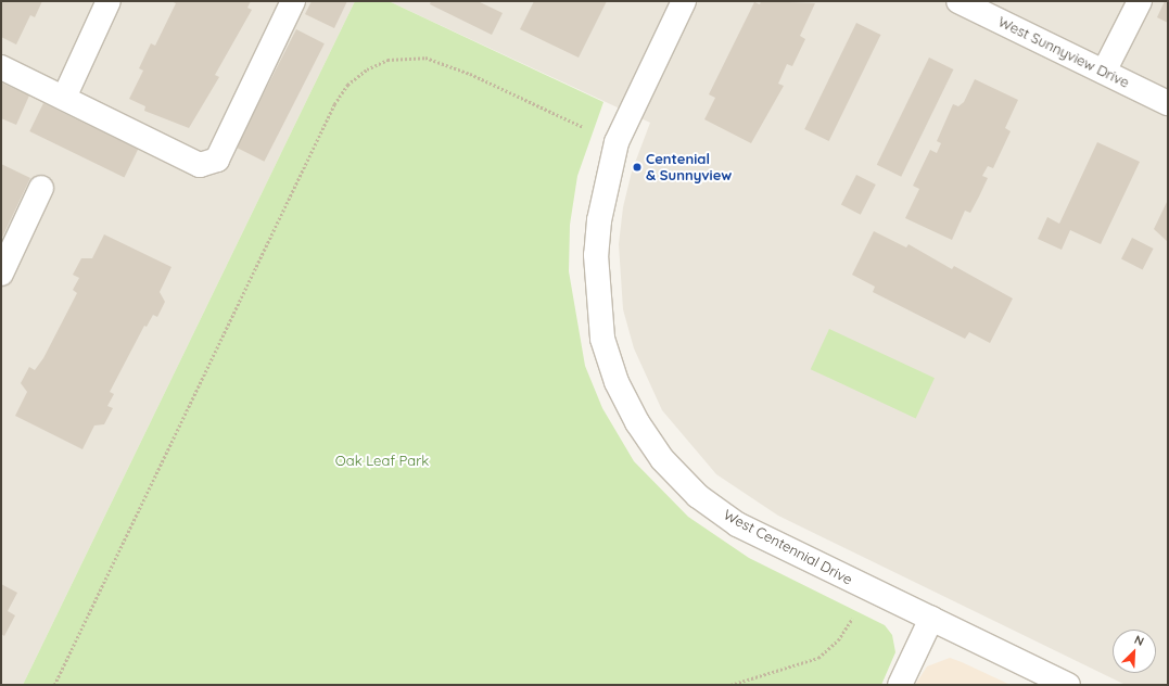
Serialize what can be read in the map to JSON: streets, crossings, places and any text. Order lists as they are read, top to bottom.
{
  "streets": {
    "street": ["West Sunnyview Drive", "West Centennial Drive"]
  },
  "parks": ["Oak Leaf Park"],
  "places": ["Centenial & Sunnyview"],
  "north": "top right"
}
